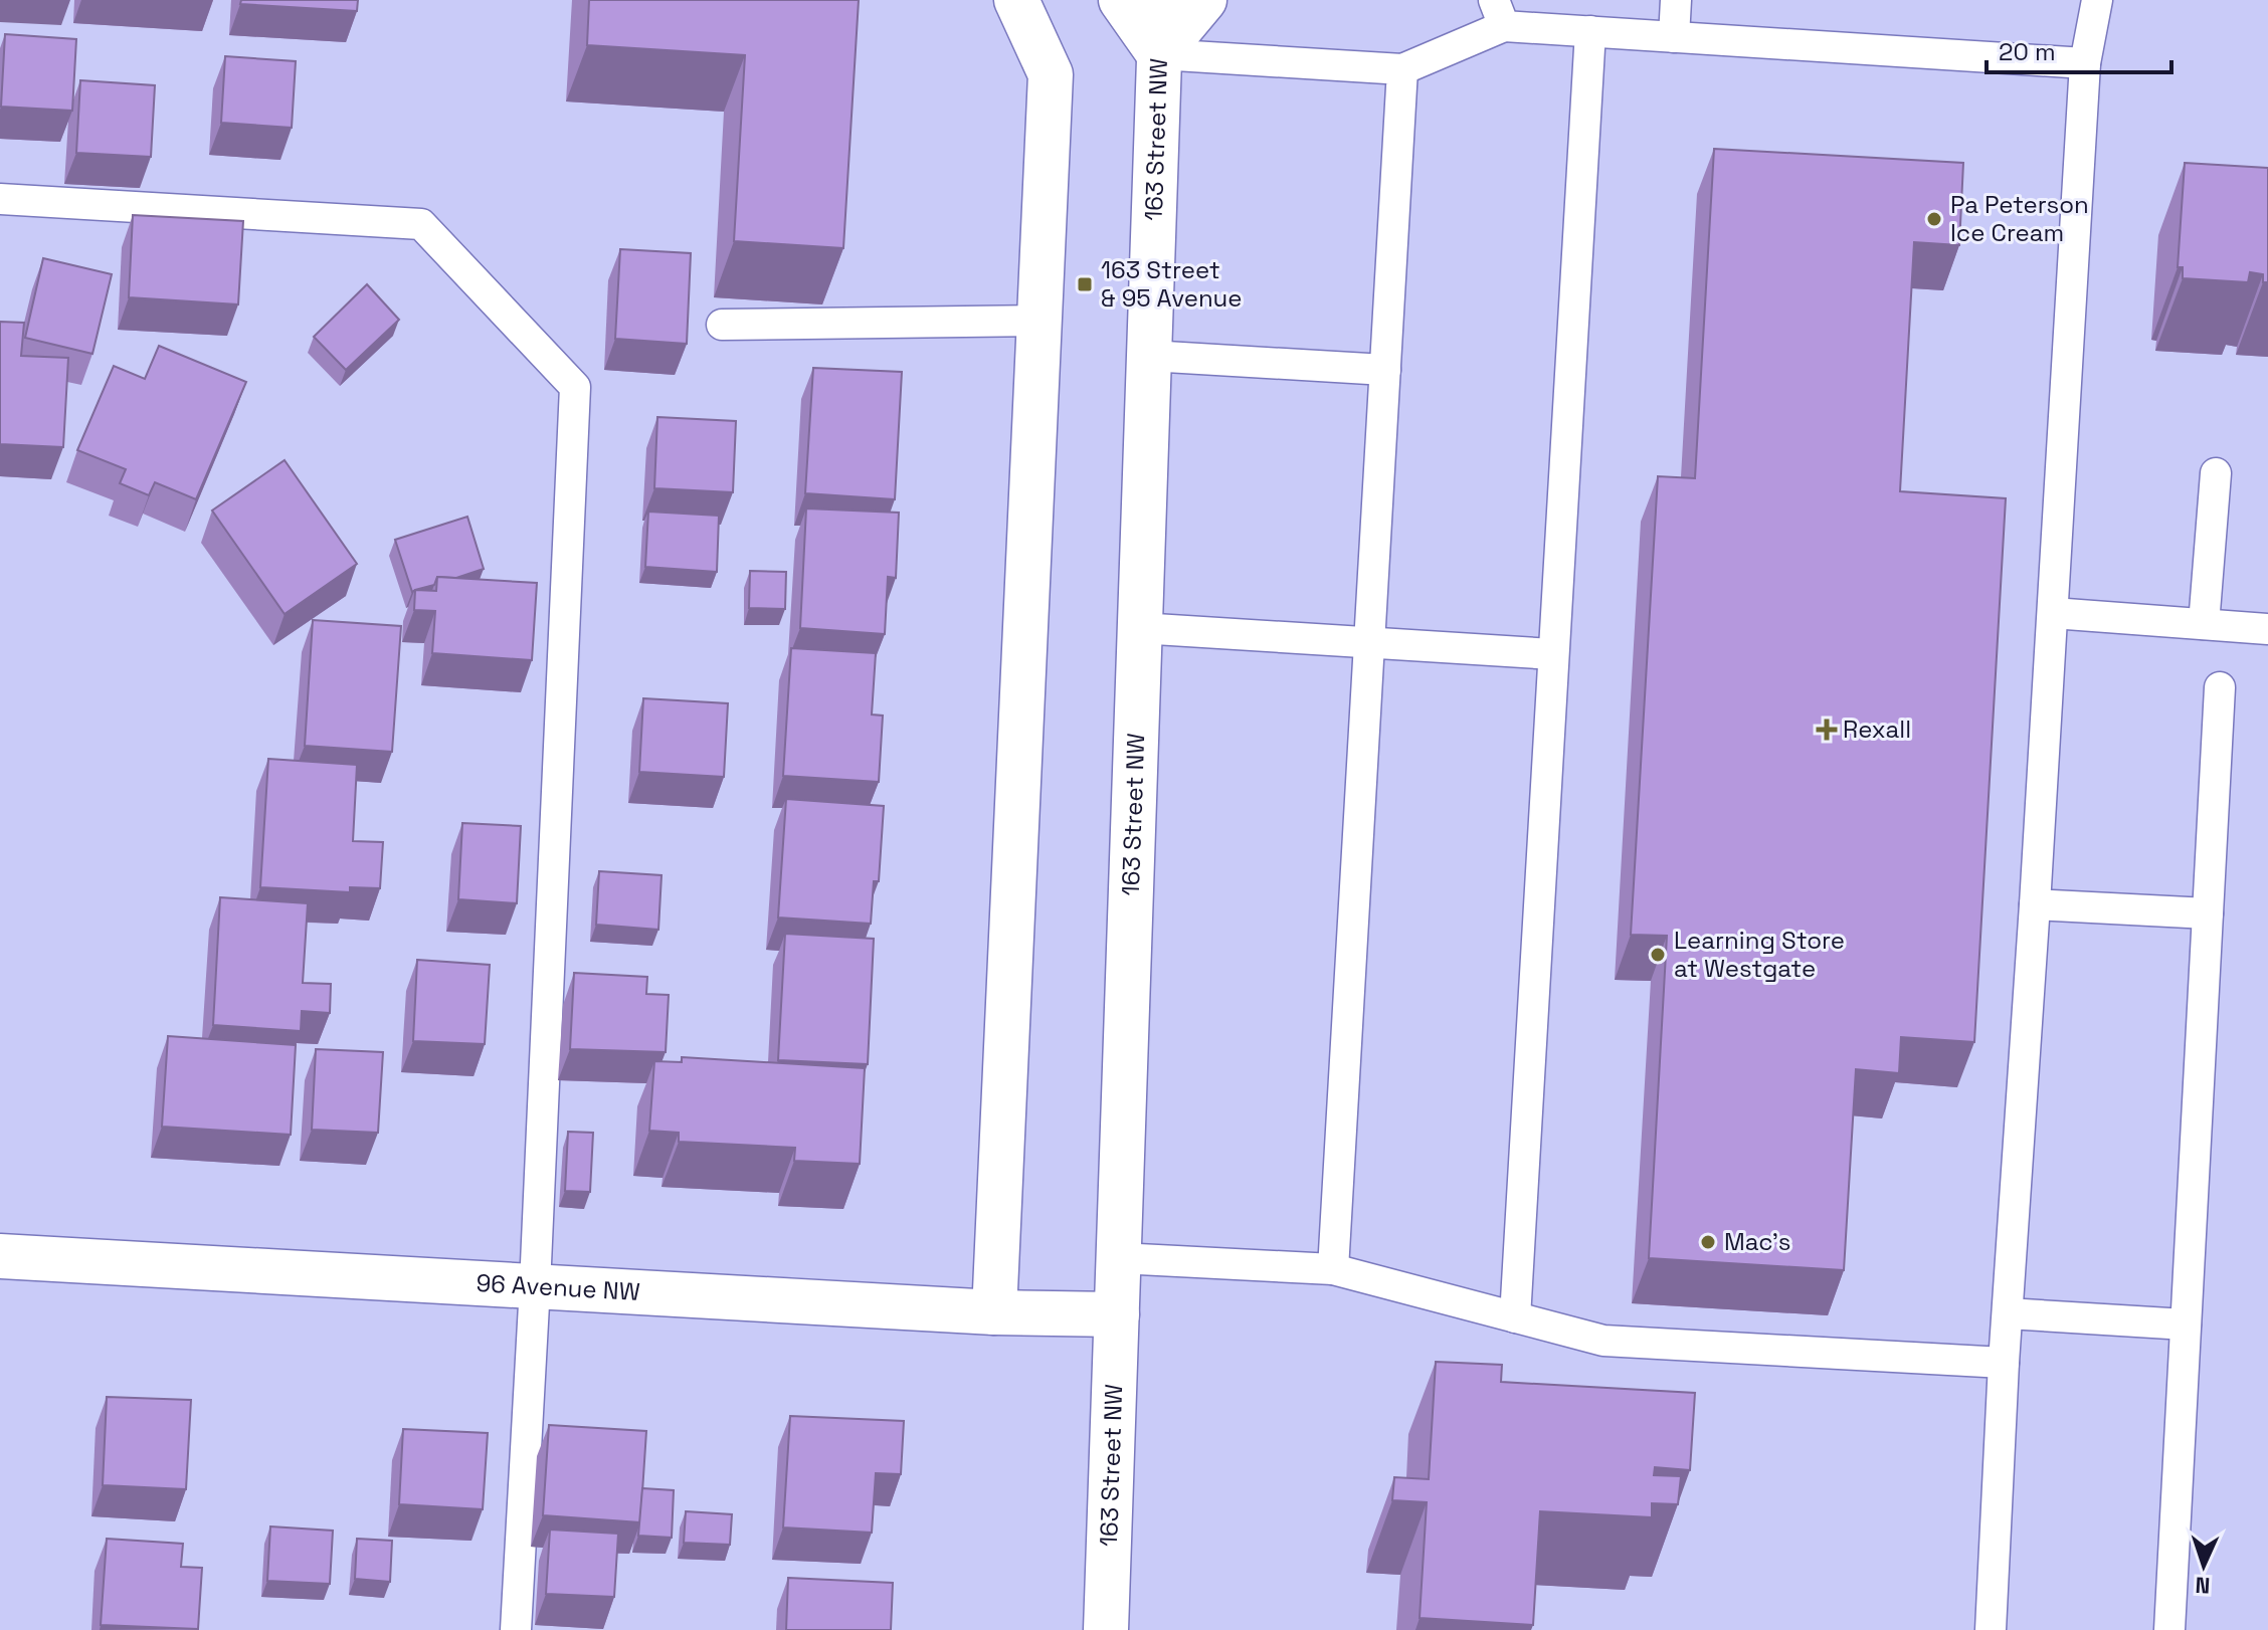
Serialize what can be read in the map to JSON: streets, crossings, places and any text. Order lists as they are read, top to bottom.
{
  "streets": {
    "street": ["163 Street NW", "96 Avenue NW"]
  },
  "crossings": [
    ["163 Street NW", "96 Avenue NW"]
  ],
  "places": {
    "other": ["Pa Peterson Ice Cream", "Learning Store at Westgate", "Mac's"],
    "transit": ["163 Street & 95 Avenue"],
    "health": ["Rexall"]
  },
  "scale_bar": "20 m",
  "north": "bottom"
}
